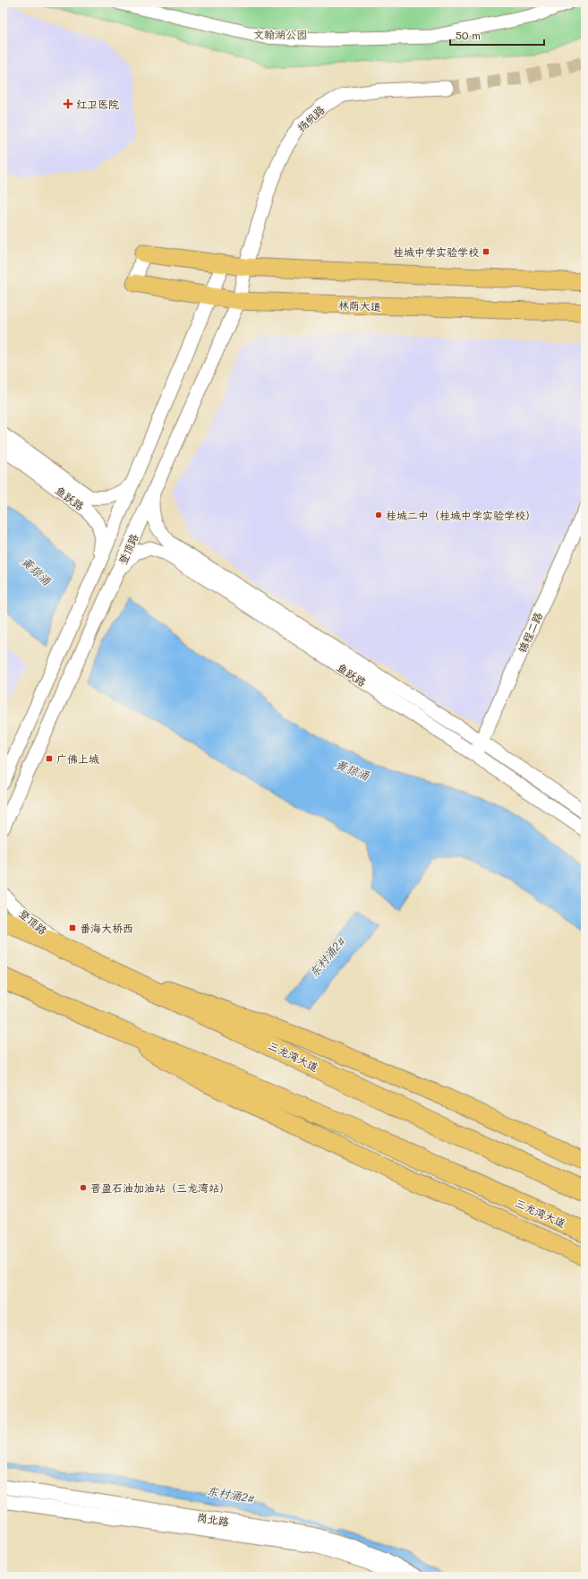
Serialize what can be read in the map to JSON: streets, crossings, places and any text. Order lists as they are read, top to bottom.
{
  "streets": {
    "highway": ["三龙湾大道"],
    "main road": ["林荫大道"],
    "street": [
      "扬帆路",
      "鱼跃路",
      "登顶路",
      "锦程二路",
      "岗北路"
    ]
  },
  "crossings": [
    ["扬帆路", "登顶路"],
    ["林荫大道", "登顶路"],
    ["鱼跃路", "登顶路"],
    ["鱼跃路", "锦程二路"],
    ["登顶路", "三龙湾大道"]
  ],
  "water": ["黄猄涌", "东村涌2#"],
  "parks": ["文翰湖公园"],
  "places": {
    "health": ["红卫医院"],
    "transit": ["桂城中学实验学校", "广佛上城", "番海大桥西"],
    "other": ["桂城二中（桂城中学实验学校）", "晋盈石油加油站（三龙湾站）"]
  },
  "scale_bar": "50 m"
}
